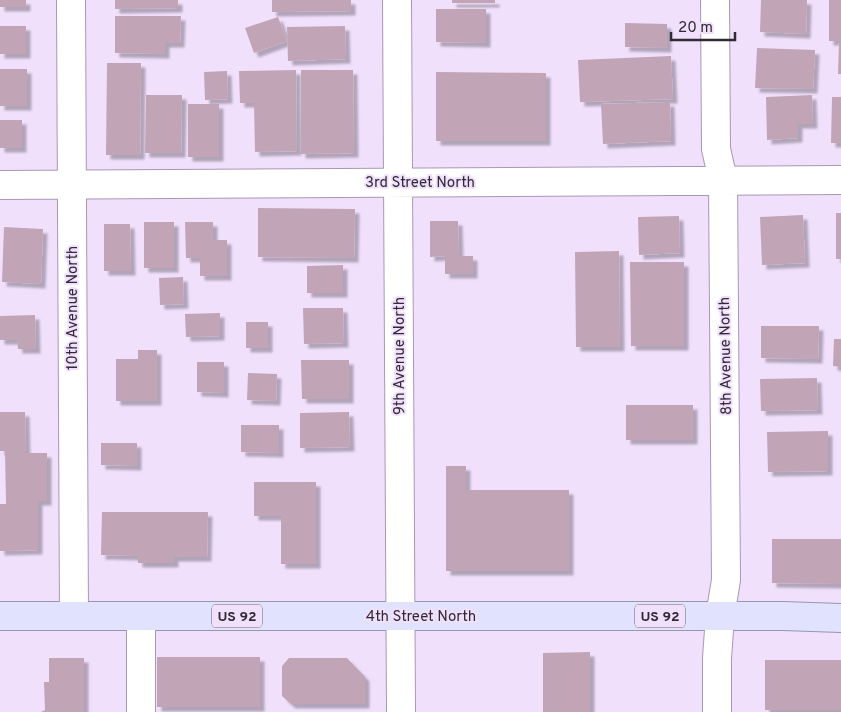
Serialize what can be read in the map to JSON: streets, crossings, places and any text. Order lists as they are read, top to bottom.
{
  "streets": {
    "main road": ["US 92", "4th Street North"],
    "street": [
      "3rd Street North",
      "10th Avenue North",
      "9th Avenue North",
      "8th Avenue North"
    ]
  },
  "crossings": [
    ["3rd Street North", "10th Avenue North"],
    ["3rd Street North", "9th Avenue North"],
    ["3rd Street North", "8th Avenue North"],
    ["10th Avenue North", "4th Street North"],
    ["9th Avenue North", "4th Street North"],
    ["8th Avenue North", "4th Street North"]
  ],
  "scale_bar": "20 m"
}
